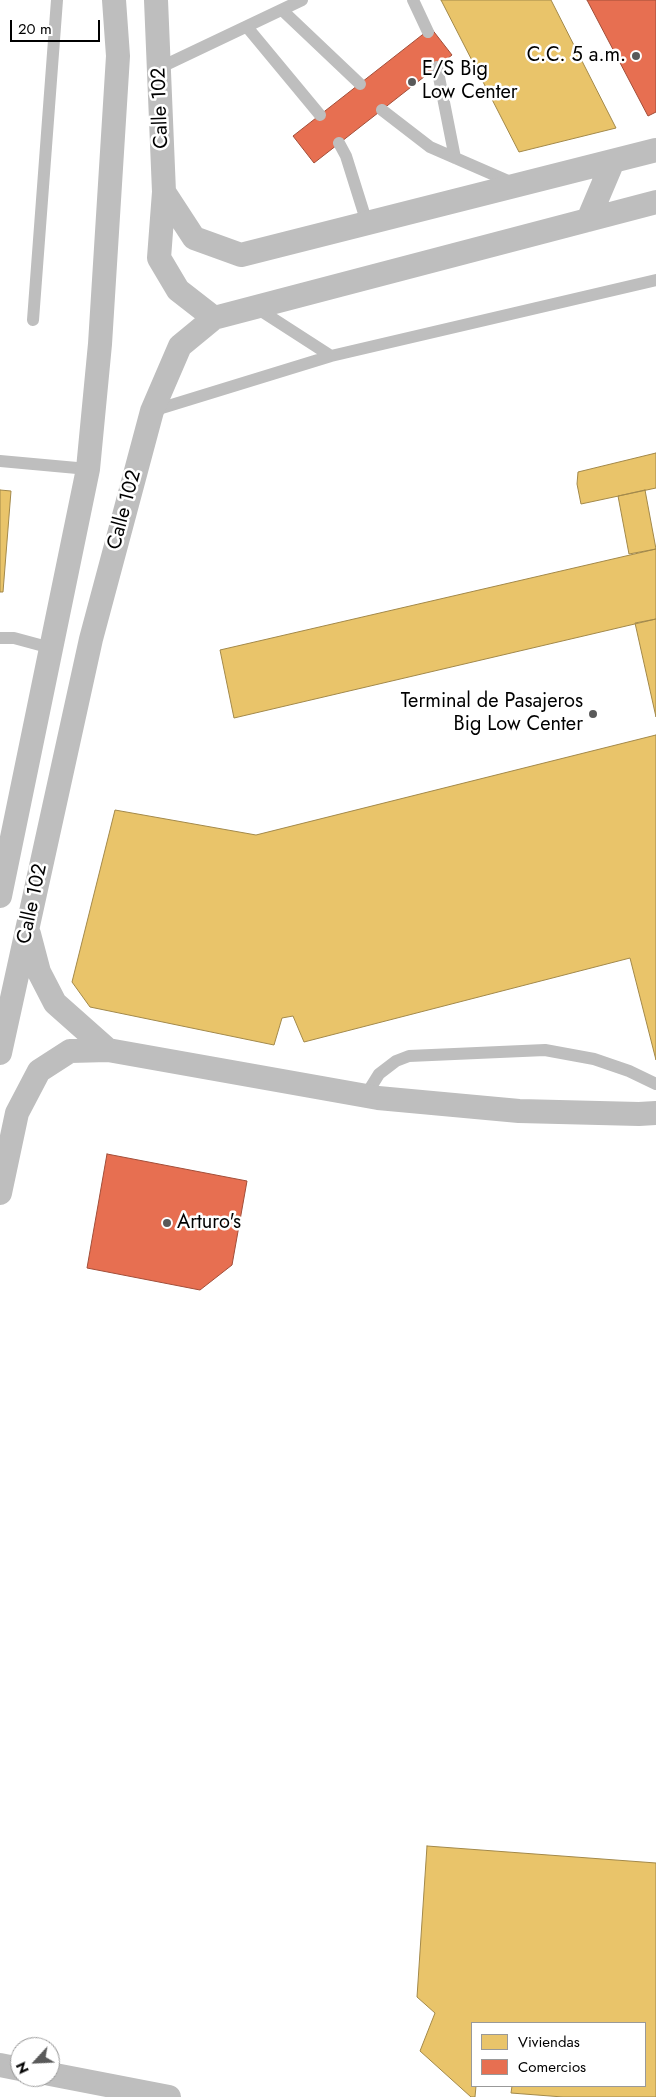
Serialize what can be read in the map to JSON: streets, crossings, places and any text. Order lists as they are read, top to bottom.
{
  "streets": {
    "street": ["Calle 102"]
  },
  "places": [
    "C.C. 5 a.m.",
    "E/S Big Low Center",
    "Terminal de Pasajeros Big Low Center",
    "Arturo's"
  ],
  "legend": ["Viviendas", "Comercios"],
  "scale_bar": "20 m",
  "north": "bottom left"
}
